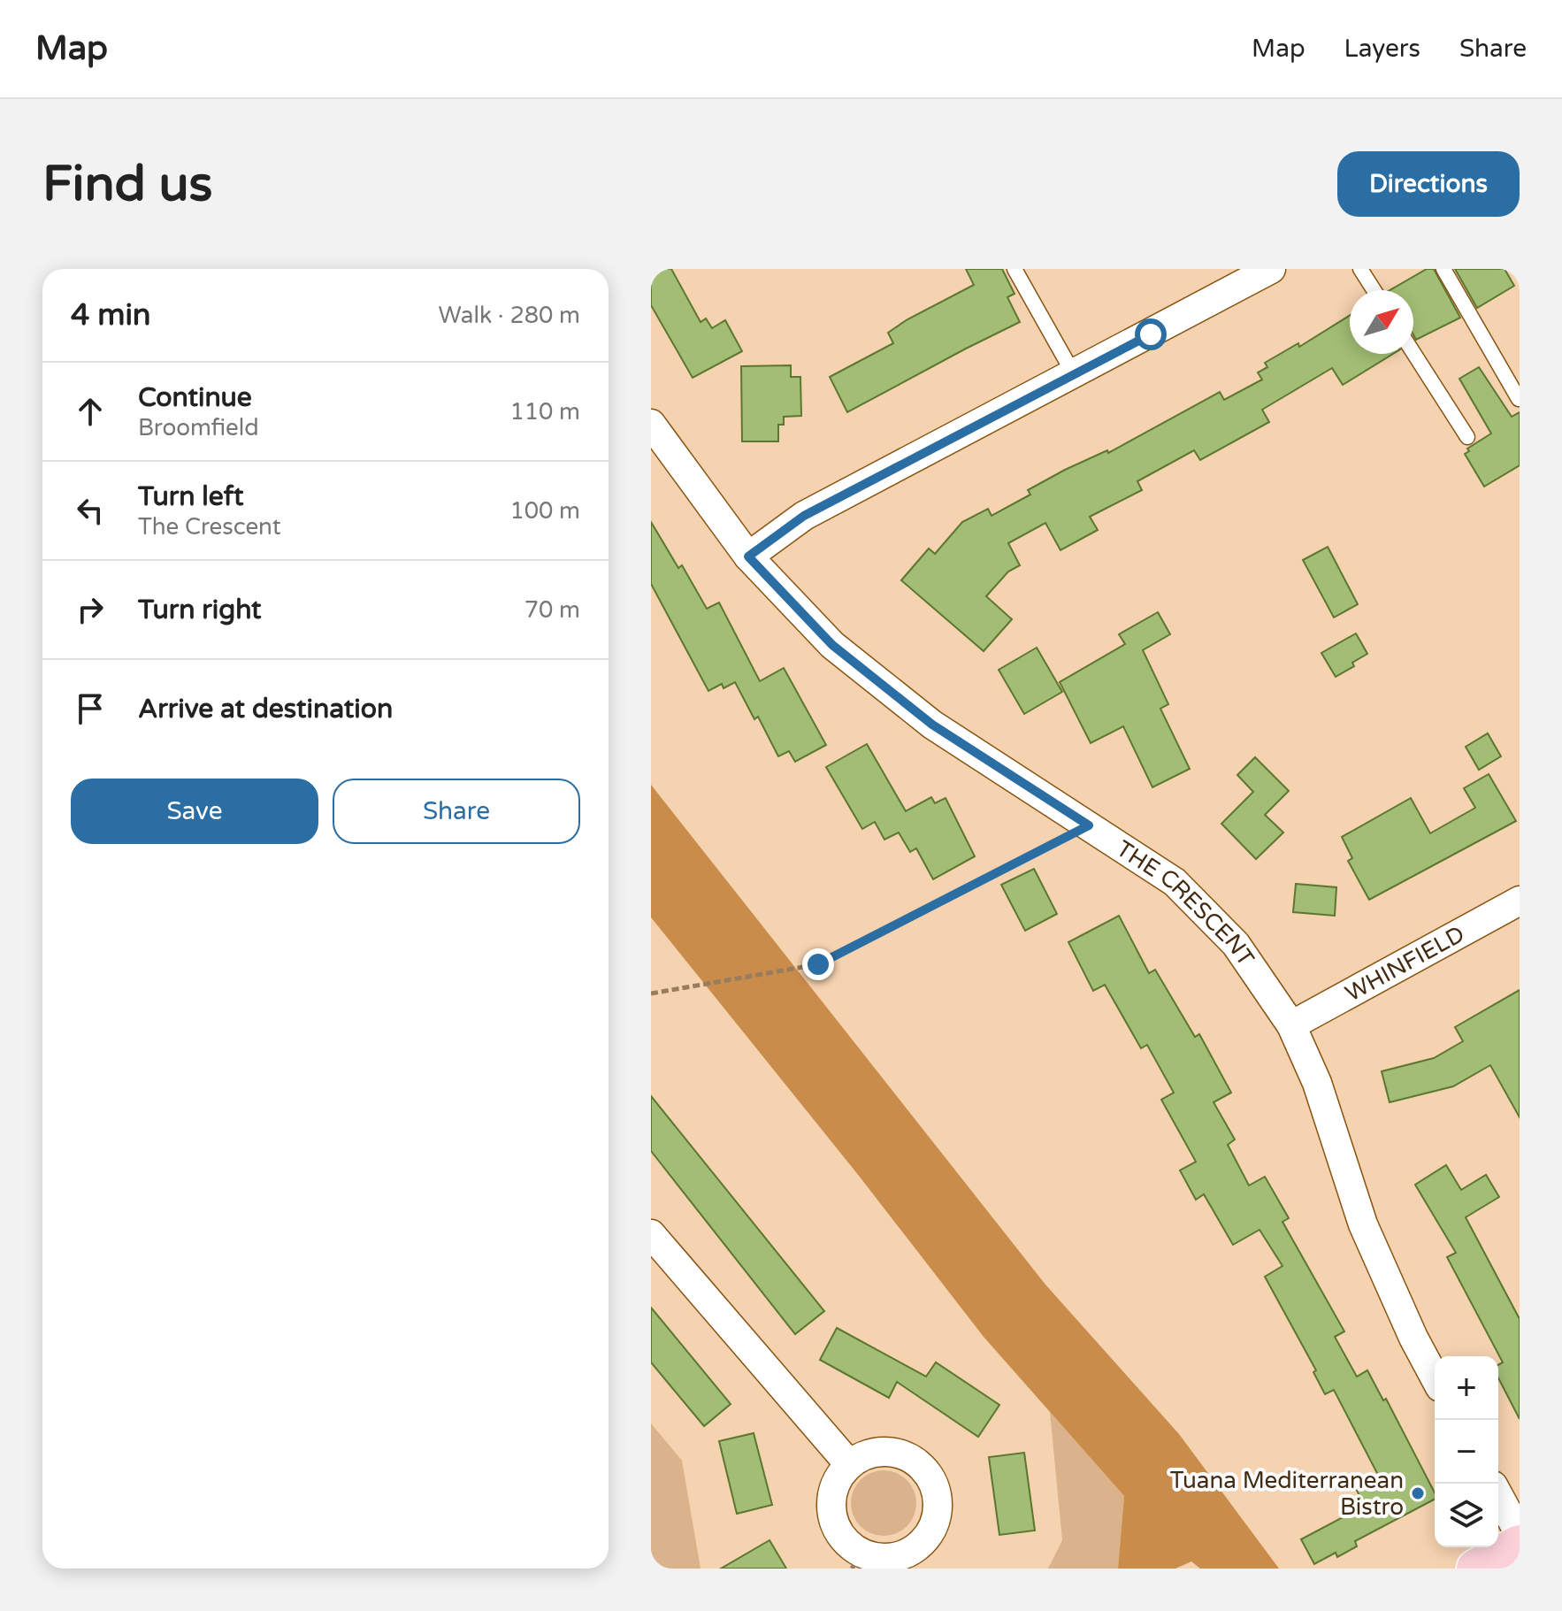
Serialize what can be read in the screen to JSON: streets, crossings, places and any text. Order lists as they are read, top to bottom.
{
  "streets": {
    "street": ["THE CRESCENT", "WHINFIELD"]
  },
  "crossings": [
    ["THE CRESCENT", "WHINFIELD"]
  ],
  "places": ["Tuana Mediterranean Bistro"],
  "north": "top right",
  "page": {
    "header": "Map",
    "nav": ["Map", "Layers", "Share"],
    "buttons": [
      "Directions",
      ["Save", "Share"]
    ],
    "title": "Find us",
    "heading": ["4 min", "Walk · 280 m"],
    "list": [
      ["Continue", "Broomfield", "110 m"],
      ["Turn left", "The Crescent", "100 m"],
      ["Turn right", "70 m"],
      "Arrive at destination"
    ],
    "map_buttons": ["+", "−"]
  }
}
